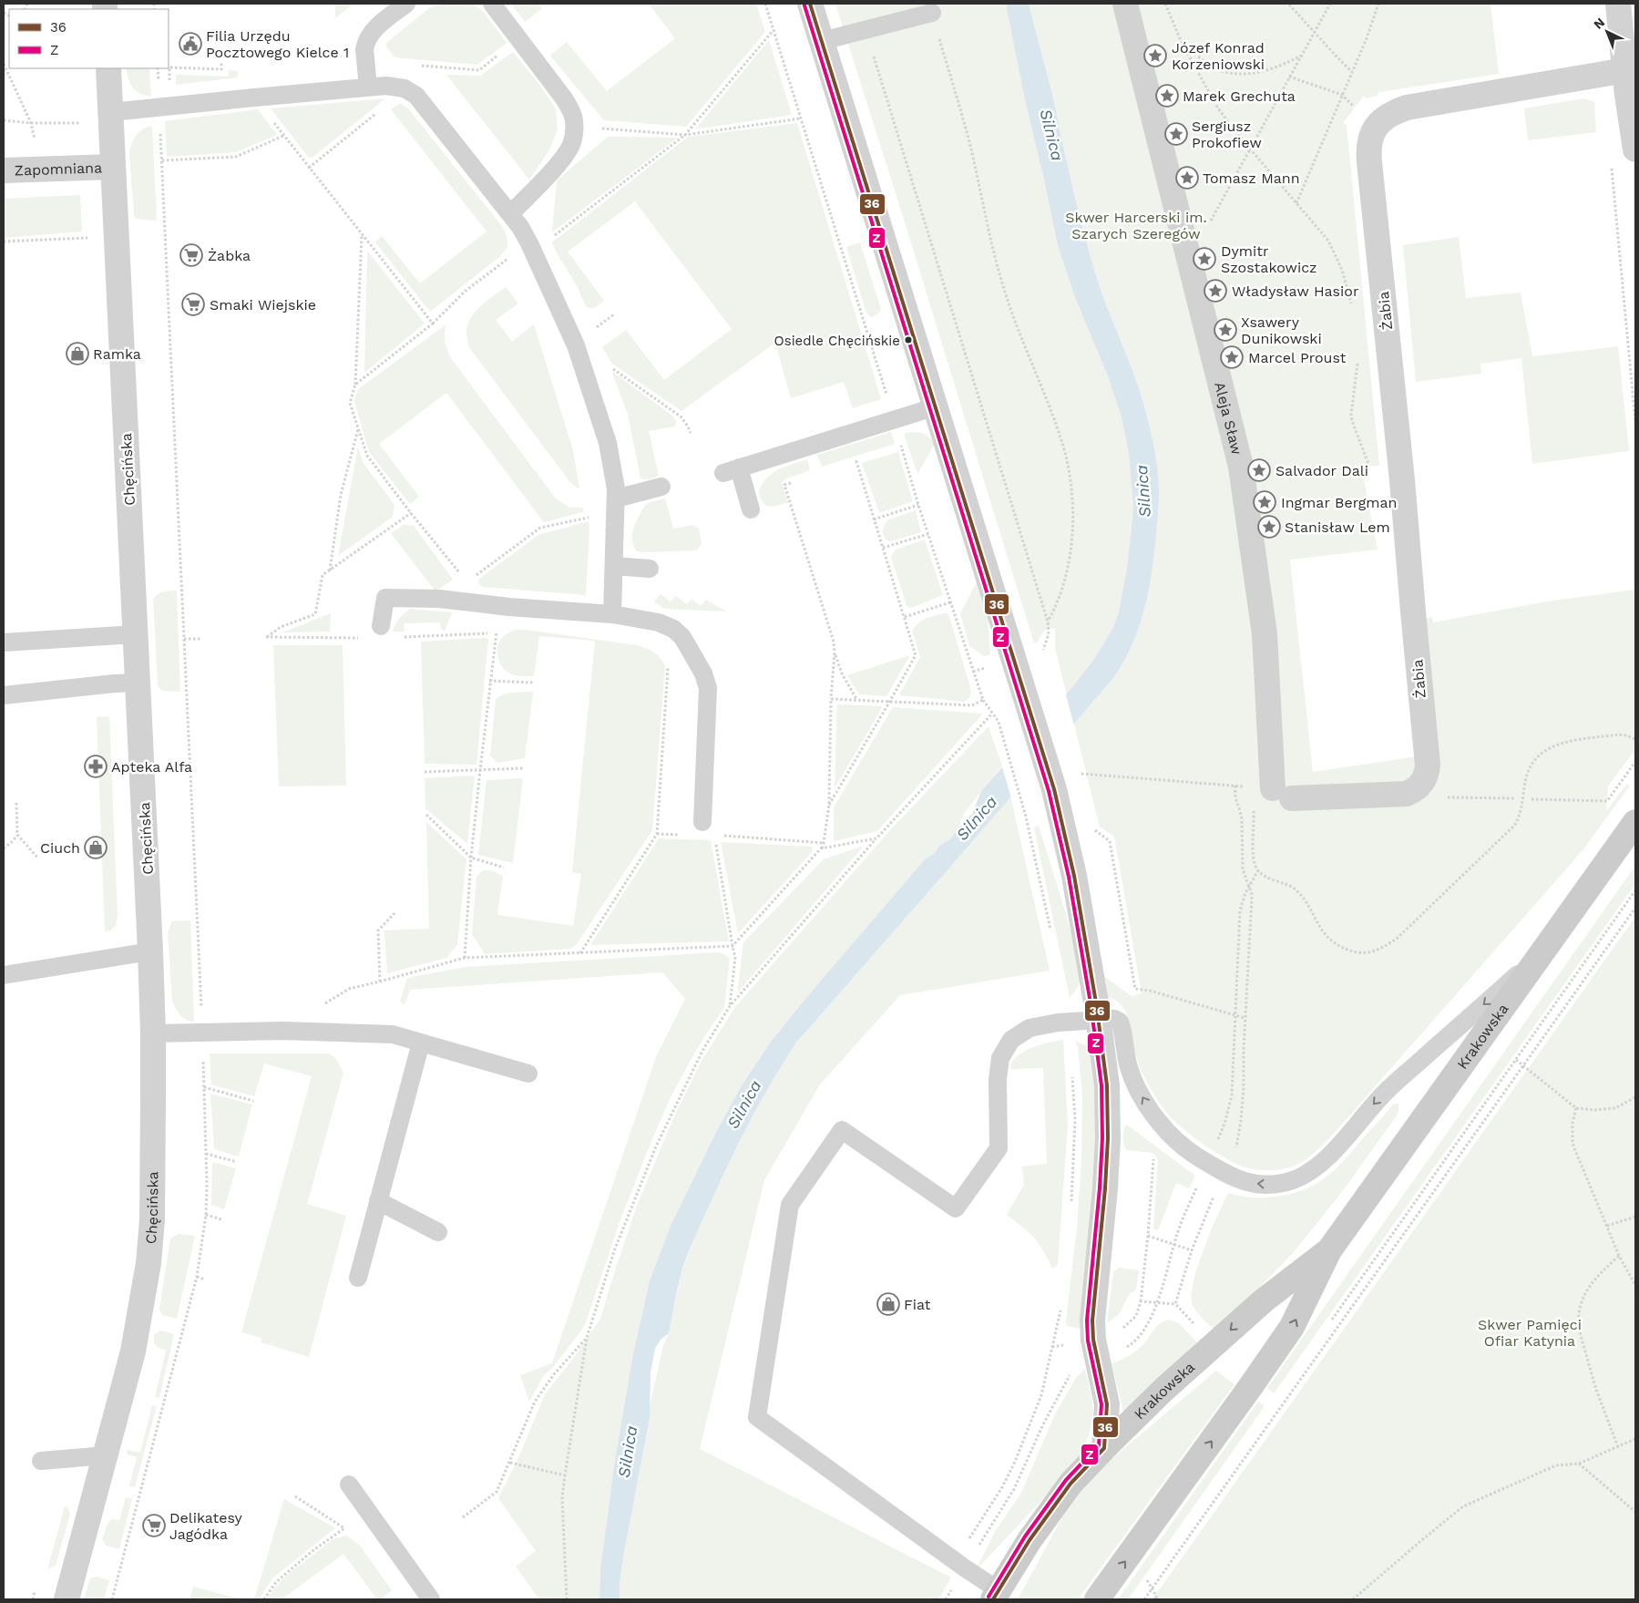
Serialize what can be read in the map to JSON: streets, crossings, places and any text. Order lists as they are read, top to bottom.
{
  "streets": {
    "street": [
      "Zapomniana",
      "Żabia",
      "Aleja Sław",
      "Chęcińska",
      "Krakowska"
    ]
  },
  "crossings": [
    ["Zapomniana", "Chęcińska"],
    ["Żabia", "Aleja Sław"]
  ],
  "water": ["Silnica"],
  "parks": ["Skwer Harcerski im. Szarych Szeregów", "Skwer Pamięci Ofiar Katynia"],
  "places": {
    "public building": ["Filia Urzędu Pocztowego Kielce 1"],
    "place": [
      "Józef Konrad Korzeniowski",
      "Marek Grechuta",
      "Sergiusz Prokofiew",
      "Tomasz Mann",
      "Dymitr Szostakowicz",
      "Władysław Hasior",
      "Xsawery Dunikowski",
      "Marcel Proust",
      "Salvador Dali",
      "Ingmar Bergman",
      "Stanisław Lem"
    ],
    "supermarket": ["Żabka", "Smaki Wiejskie", "Delikatesy Jagódka"],
    "other": ["Osiedle Chęcińskie"],
    "shop": ["Ramka", "Ciuch", "Fiat"],
    "pharmacy": ["Apteka Alfa"]
  },
  "lines": ["transit line 36", "transit line Z"],
  "legend": ["36", "Z"],
  "north": "top left"
}
